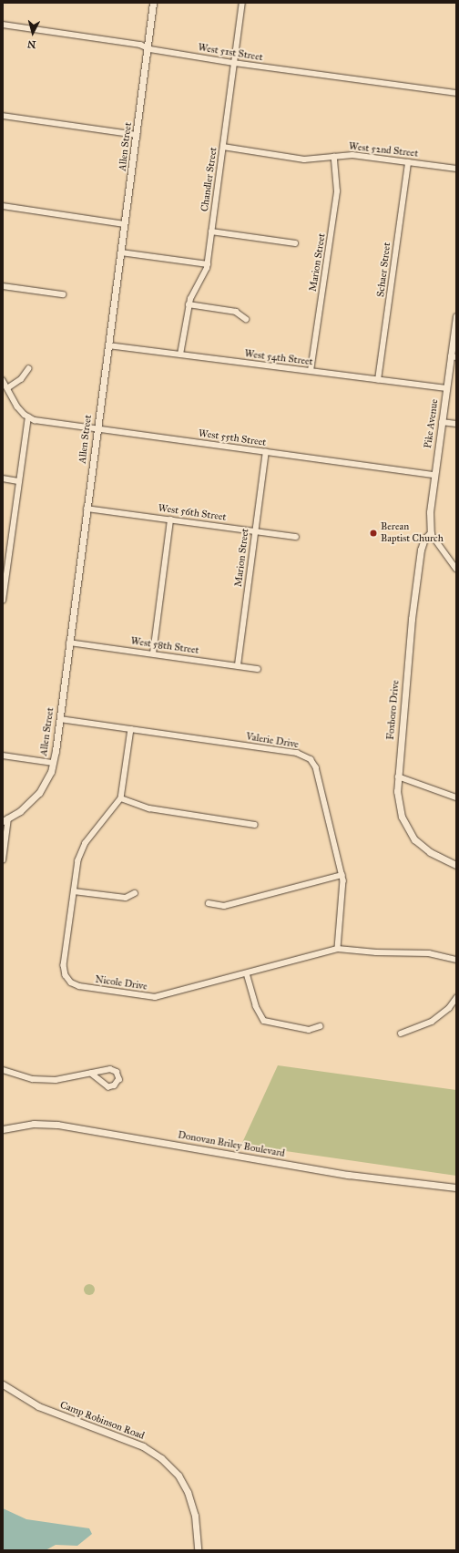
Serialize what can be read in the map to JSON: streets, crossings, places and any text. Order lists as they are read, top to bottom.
{
  "streets": {
    "street": [
      "West 51st Street",
      "Allen Street",
      "West 52nd Street",
      "Chandler Street",
      "Marion Street",
      "Schaer Street",
      "West 54th Street",
      "Pike Avenue",
      "West 55th Street",
      "West 56th Street",
      "West 58th Street",
      "Foxboro Drive",
      "Valerie Drive",
      "Nicole Drive",
      "Donovan Briley Boulevard",
      "Camp Robinson Road"
    ]
  },
  "crossings": [
    ["West 51st Street", "Allen Street"],
    ["West 51st Street", "Chandler Street"],
    ["Allen Street", "West 54th Street"],
    ["Allen Street", "West 55th Street"],
    ["Allen Street", "West 56th Street"],
    ["Allen Street", "West 58th Street"],
    ["Allen Street", "Valerie Drive"],
    ["West 52nd Street", "Chandler Street"],
    ["West 52nd Street", "Marion Street"],
    ["West 52nd Street", "Schaer Street"],
    ["Chandler Street", "West 54th Street"],
    ["Marion Street", "West 54th Street"],
    ["Marion Street", "West 55th Street"],
    ["Marion Street", "West 56th Street"],
    ["Marion Street", "West 58th Street"],
    ["Schaer Street", "West 54th Street"],
    ["West 54th Street", "Pike Avenue"],
    ["Pike Avenue", "West 55th Street"],
    ["Pike Avenue", "Foxboro Drive"],
    ["Valerie Drive", "Nicole Drive"]
  ],
  "places": ["Berean Baptist Church"],
  "north": "bottom"
}
